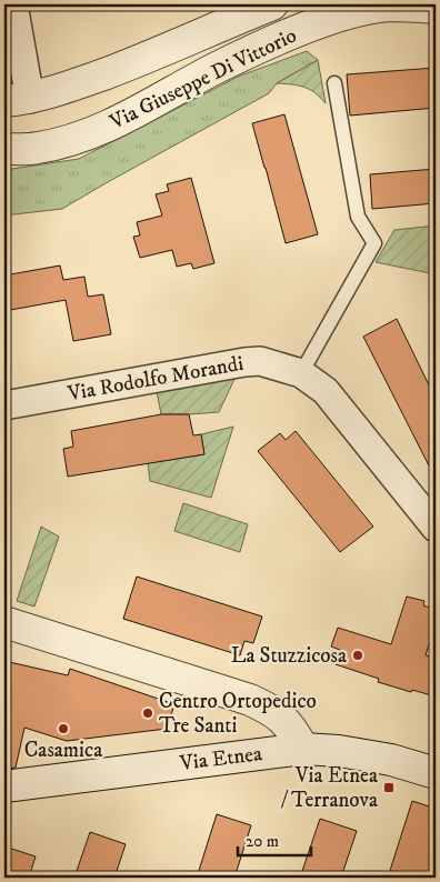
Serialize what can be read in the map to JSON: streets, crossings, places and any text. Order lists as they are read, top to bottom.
{
  "streets": {
    "street": ["Via Giuseppe Di Vittorio", "Via Rodolfo Morandi", "Via Etnea"]
  },
  "places": {
    "other": ["La Stuzzicosa", "Centro Ortopedico Tre Santi", "Casamica"],
    "transit": ["Via Etnea / Terranova"]
  },
  "scale_bar": "20 m"
}
